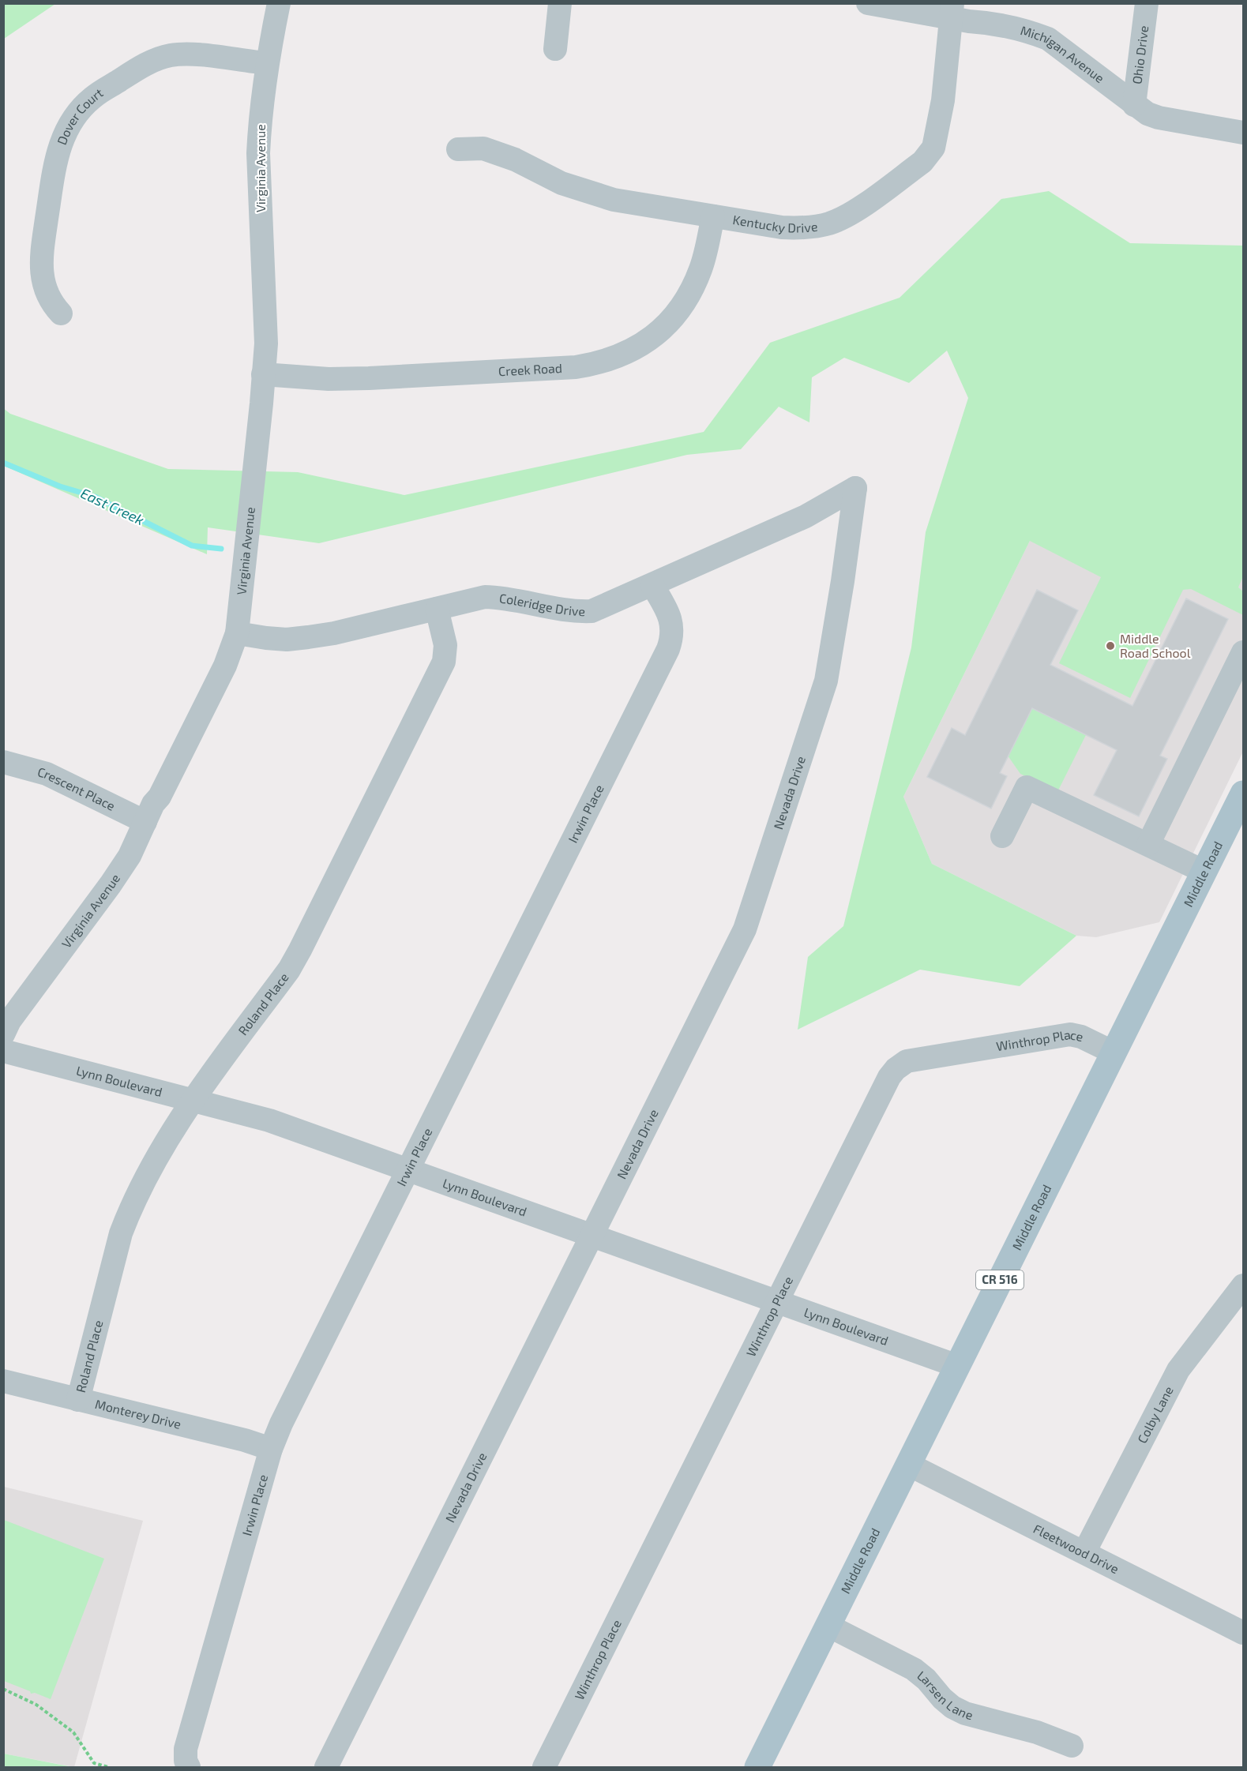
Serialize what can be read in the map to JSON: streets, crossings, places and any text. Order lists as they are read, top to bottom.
{
  "streets": {
    "main road": ["Middle Road", "CR 516"],
    "street": [
      "Ohio Drive",
      "Michigan Avenue",
      "Dover Court",
      "Virginia Avenue",
      "Kentucky Drive",
      "Creek Road",
      "Coleridge Drive",
      "Crescent Place",
      "Nevada Drive",
      "Irwin Place",
      "Roland Place",
      "Winthrop Place",
      "Lynn Boulevard",
      "Colby Lane",
      "Monterey Drive",
      "Fleetwood Drive",
      "Larsen Lane"
    ]
  },
  "crossings": [
    ["Ohio Drive", "Michigan Avenue"],
    ["Michigan Avenue", "Kentucky Drive"],
    ["Dover Court", "Virginia Avenue"],
    ["Virginia Avenue", "Creek Road"],
    ["Virginia Avenue", "Coleridge Drive"],
    ["Virginia Avenue", "Crescent Place"],
    ["Kentucky Drive", "Creek Road"],
    ["Coleridge Drive", "Nevada Drive"],
    ["Coleridge Drive", "Irwin Place"],
    ["Coleridge Drive", "Roland Place"],
    ["Nevada Drive", "Lynn Boulevard"],
    ["Irwin Place", "Lynn Boulevard"],
    ["Irwin Place", "Monterey Drive"],
    ["Middle Road", "Winthrop Place"],
    ["Middle Road", "Lynn Boulevard"],
    ["Middle Road", "Fleetwood Drive"],
    ["Middle Road", "Larsen Lane"],
    ["Roland Place", "Lynn Boulevard"],
    ["Roland Place", "Monterey Drive"],
    ["Winthrop Place", "Lynn Boulevard"],
    ["Colby Lane", "Fleetwood Drive"]
  ],
  "water": ["East Creek"],
  "places": ["Middle Road School"]
}
